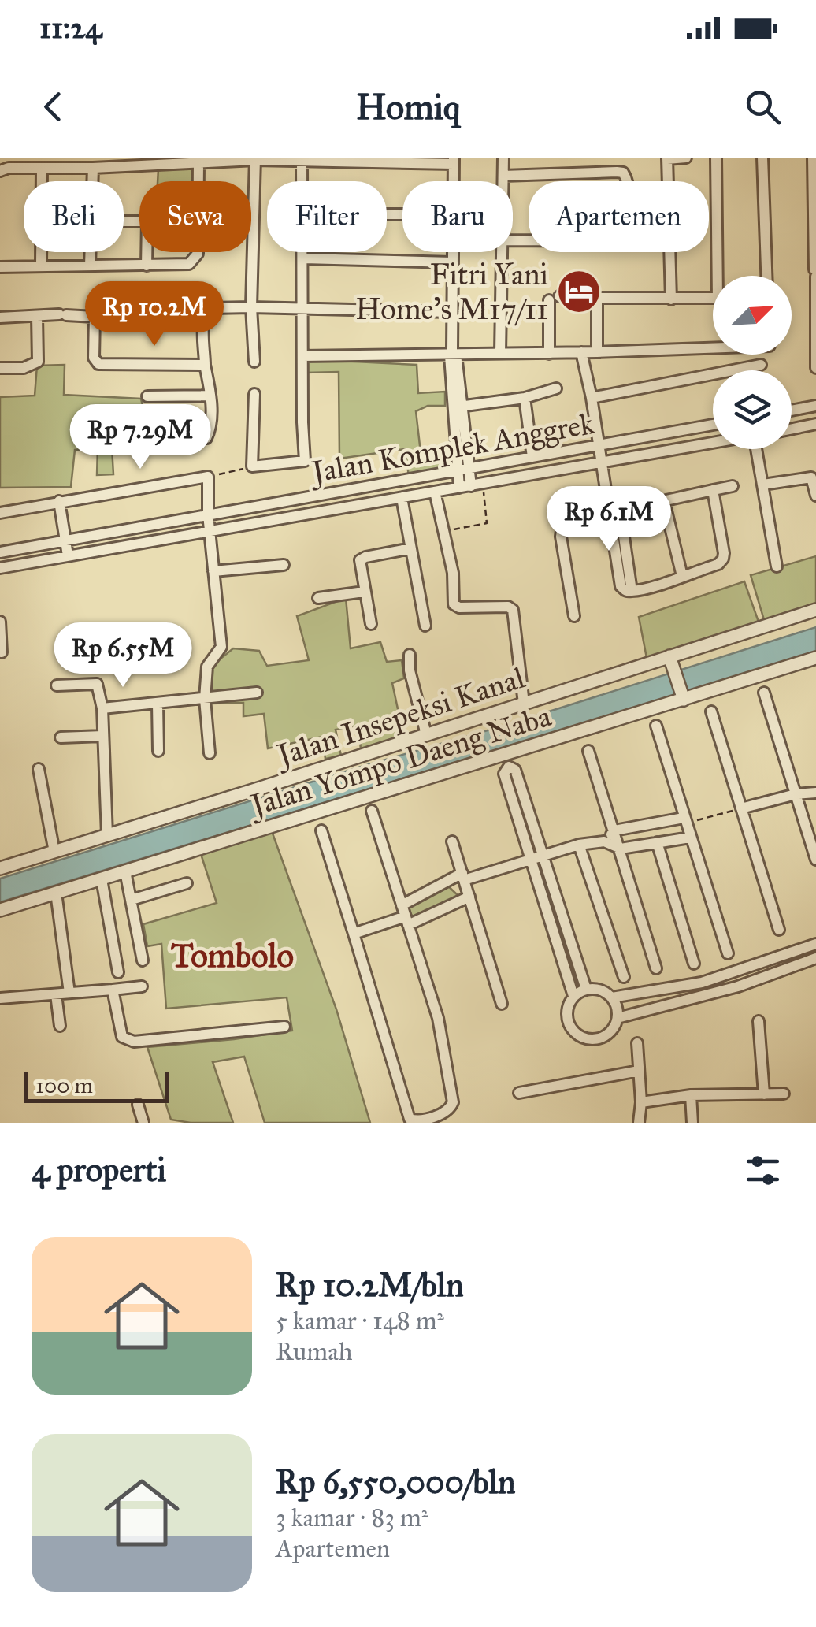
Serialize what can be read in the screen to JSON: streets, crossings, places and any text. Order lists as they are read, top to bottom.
{
  "streets": {
    "street": ["Jalan Komplek Anggrek", "Jalan Insepeksi Kanal", "Jalan Yompo Daeng Naba"]
  },
  "districts": ["Tombolo"],
  "places": {
    "hotel": ["Fitri Yani Home's M17/11"]
  },
  "scale_bar": "100 m",
  "north": "top right",
  "page": {
    "status": "11:24",
    "header": "Homiq",
    "chip": [
      "Beli",
      "Sewa",
      "Filter",
      "Baru",
      "Apartemen"
    ],
    "price": [
      "Rp 10.2M",
      "Rp 7.29M",
      "Rp 6.1M",
      "Rp 6.55M"
    ],
    "scale": "100 m",
    "heading": "4 properti",
    "list": [
      {
        "name": "Rp 10.2M/bln",
        "note": "5 kamar · 148 m² · Rumah"
      },
      {
        "name": "Rp 6,550,000/bln",
        "note": "3 kamar · 83 m² · Apartemen"
      }
    ]
  }
}
